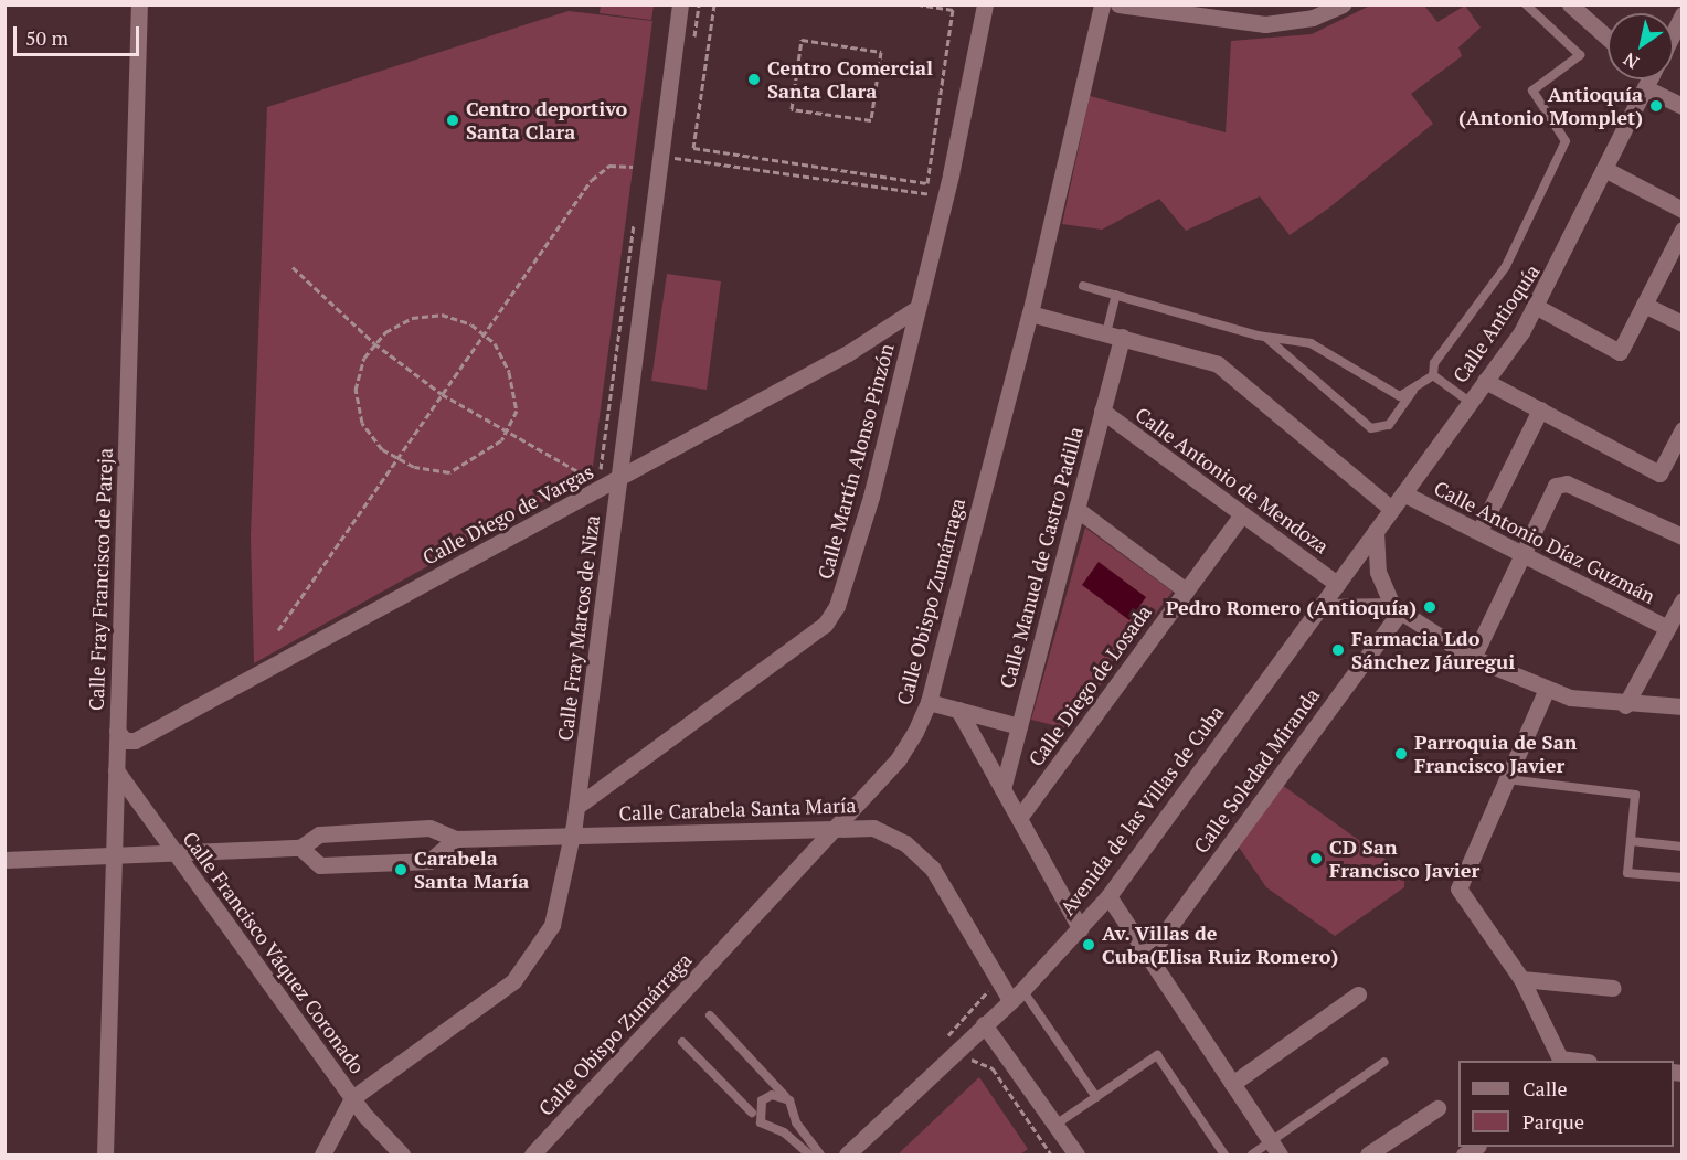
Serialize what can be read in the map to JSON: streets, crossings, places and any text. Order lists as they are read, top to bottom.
{
  "streets": {
    "street": [
      "Calle Antioquía",
      "Calle Martín Alonso Pinzón",
      "Calle Antonio de Mendoza",
      "Calle Diego de Vargas",
      "Calle Antonio Díaz Guzmán",
      "Calle Manuel de Castro Padilla",
      "Calle Fray Francisco de Pareja",
      "Calle Obispo Zumárraga",
      "Calle Fray Marcos de Niza",
      "Calle Diego de Losada",
      "Calle Soledad Miranda",
      "Calle Carabela Santa María",
      "Avenida de las Villas de Cuba",
      "Calle Francisco Váquez Coronado"
    ]
  },
  "crossings": [
    ["Calle Antioquía", "Calle Antonio de Mendoza"],
    ["Calle Antioquía", "Calle Antonio Díaz Guzmán"],
    ["Calle Antioquía", "Avenida de las Villas de Cuba"],
    ["Calle Martín Alonso Pinzón", "Calle Diego de Vargas"],
    ["Calle Martín Alonso Pinzón", "Calle Fray Marcos de Niza"],
    ["Calle Antonio de Mendoza", "Calle Manuel de Castro Padilla"],
    ["Calle Antonio de Mendoza", "Calle Diego de Losada"],
    ["Calle Antonio de Mendoza", "Avenida de las Villas de Cuba"],
    ["Calle Diego de Vargas", "Calle Fray Francisco de Pareja"],
    ["Calle Diego de Vargas", "Calle Fray Marcos de Niza"],
    ["Calle Fray Francisco de Pareja", "Calle Carabela Santa María"],
    ["Calle Fray Francisco de Pareja", "Calle Francisco Váquez Coronado"],
    ["Calle Obispo Zumárraga", "Calle Carabela Santa María"],
    ["Calle Fray Marcos de Niza", "Calle Carabela Santa María"],
    ["Calle Fray Marcos de Niza", "Calle Francisco Váquez Coronado"],
    ["Calle Carabela Santa María", "Avenida de las Villas de Cuba"],
    ["Calle Carabela Santa María", "Calle Francisco Váquez Coronado"]
  ],
  "places": [
    "Centro Comercial Santa Clara",
    "Antioquía (Antonio Momplet)",
    "Centro deportivo Santa Clara",
    "Pedro Romero (Antioquía)",
    "Farmacia Ldo Sánchez Jáuregui",
    "Parroquia de San Francisco Javier",
    "CD San Francisco Javier",
    "Carabela Santa María",
    "Av. Villas de Cuba(Elisa Ruiz Romero)"
  ],
  "legend": ["Calle", "Parque"],
  "scale_bar": "50 m",
  "north": "bottom left"
}
